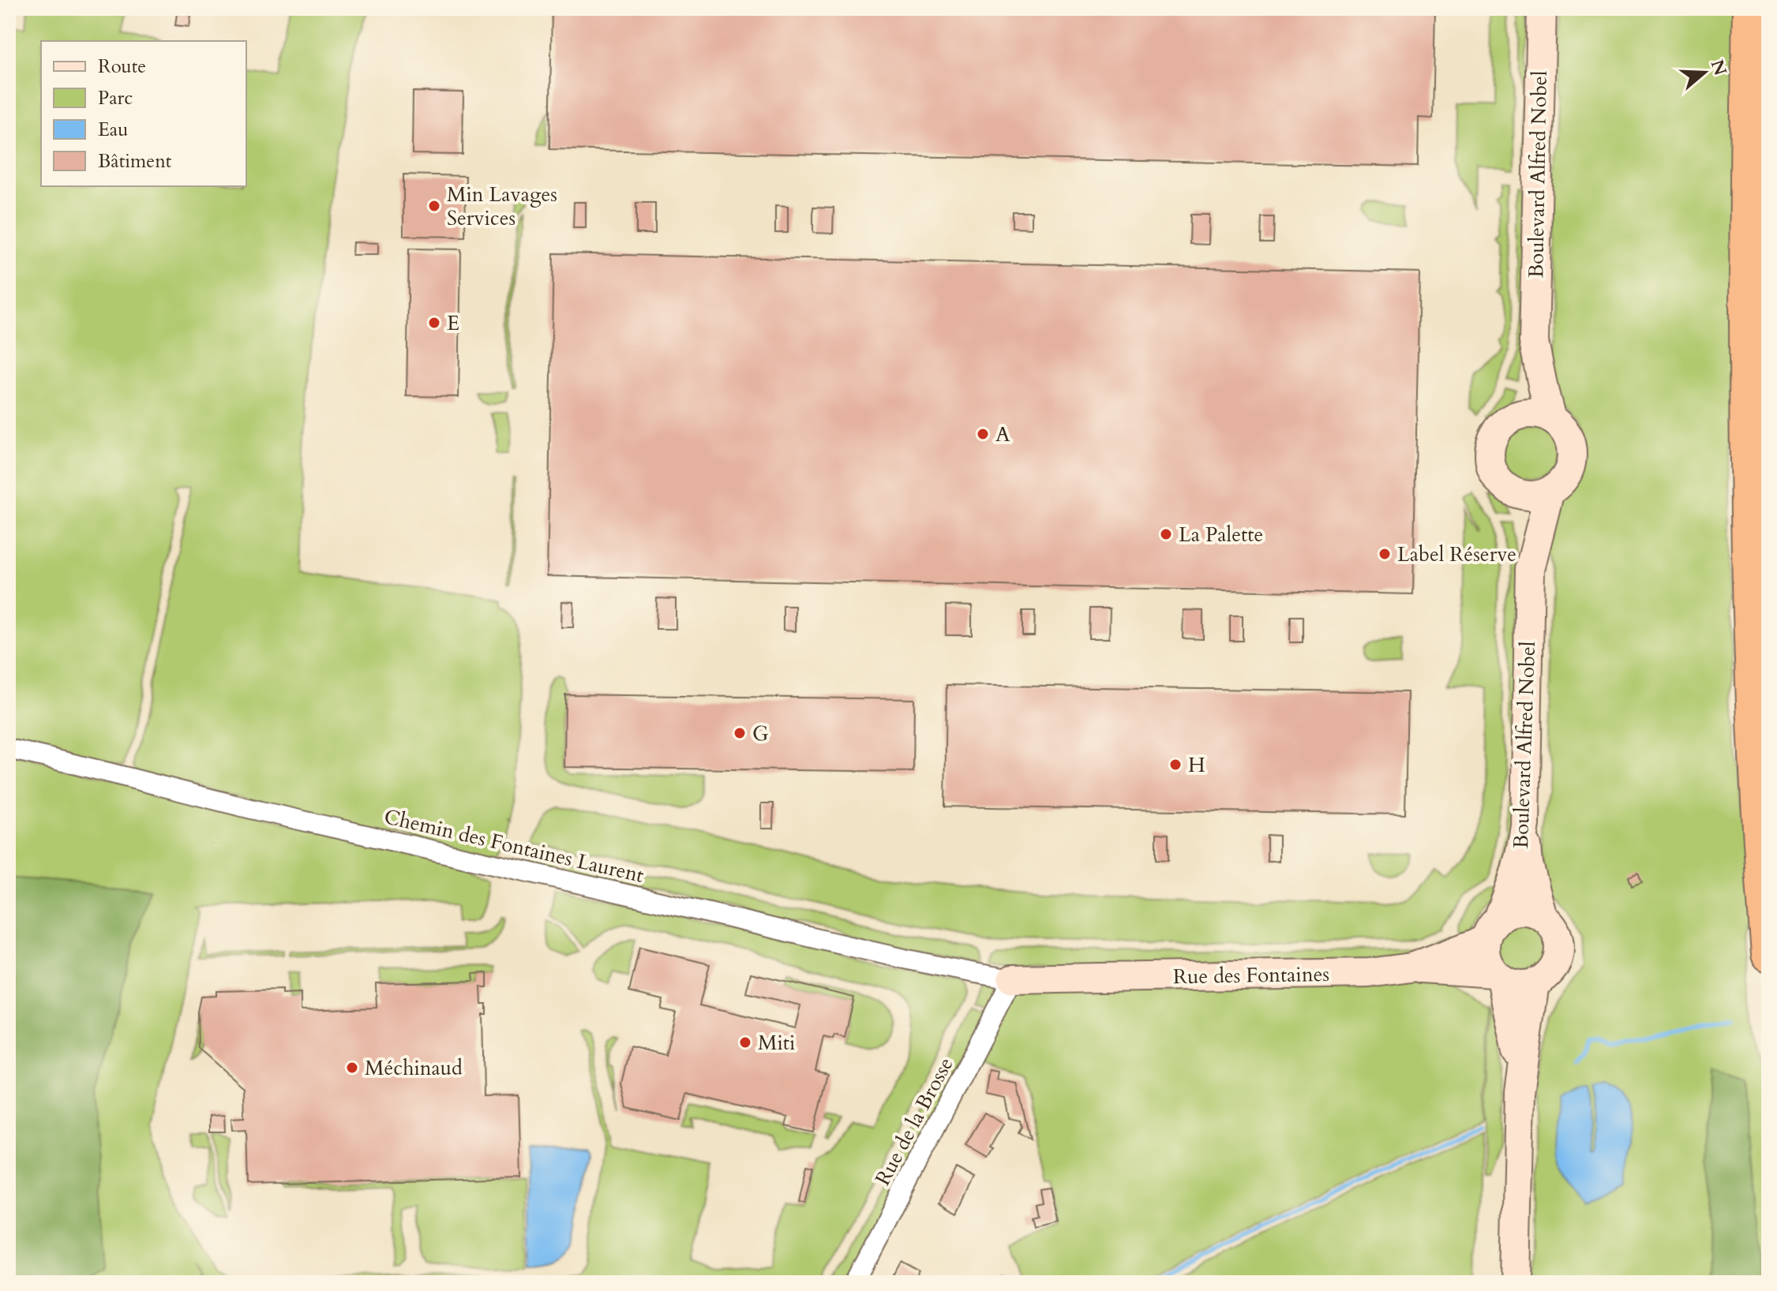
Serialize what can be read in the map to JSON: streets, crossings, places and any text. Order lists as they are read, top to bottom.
{
  "streets": {
    "main road": ["Boulevard Alfred Nobel", "Rue des Fontaines"],
    "street": ["Chemin des Fontaines Laurent", "Rue de la Brosse"]
  },
  "crossings": [
    ["Boulevard Alfred Nobel", "Rue des Fontaines"],
    ["Chemin des Fontaines Laurent", "Rue des Fontaines"],
    ["Chemin des Fontaines Laurent", "Rue de la Brosse"],
    ["Rue des Fontaines", "Rue de la Brosse"]
  ],
  "places": [
    "Min Lavages Services",
    "E",
    "A",
    "La Palette",
    "Label Réserve",
    "G",
    "H",
    "Miti",
    "Méchinaud"
  ],
  "legend": [
    "Route",
    "Parc",
    "Eau",
    "Bâtiment"
  ],
  "north": "right"
}
